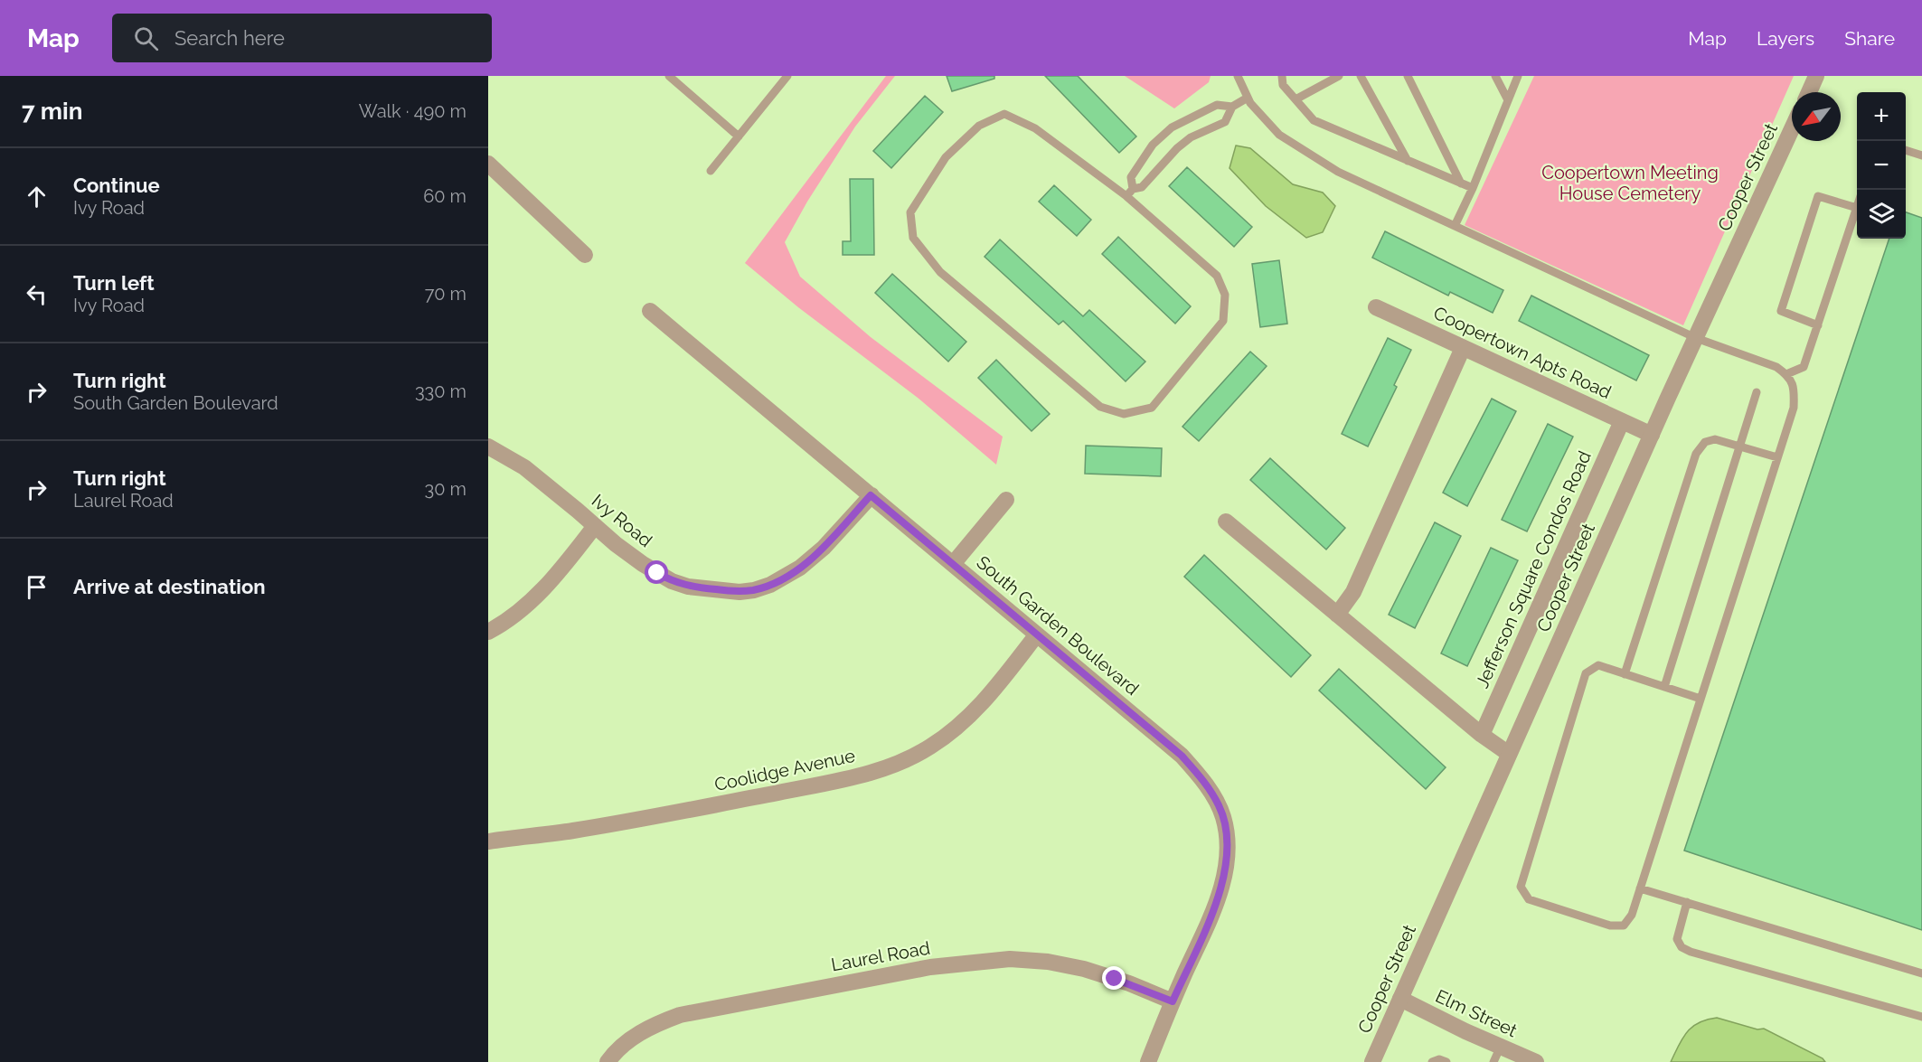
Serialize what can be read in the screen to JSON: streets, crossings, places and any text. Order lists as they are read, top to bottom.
{
  "streets": {
    "street": [
      "Cooper Street",
      "Coopertown Apts Road",
      "Ivy Road",
      "Jefferson Square Condos Road",
      "South Garden Boulevard",
      "Coolidge Avenue",
      "Laurel Road",
      "Elm Street"
    ]
  },
  "crossings": [
    ["Cooper Street", "Coopertown Apts Road"],
    ["Cooper Street", "Elm Street"],
    ["Coopertown Apts Road", "Jefferson Square Condos Road"],
    ["Ivy Road", "South Garden Boulevard"],
    ["South Garden Boulevard", "Coolidge Avenue"],
    ["South Garden Boulevard", "Laurel Road"]
  ],
  "parks": ["Coopertown Meeting House Cemetery"],
  "north": "bottom left",
  "page": {
    "header": "Map",
    "search": "Search here",
    "nav": ["Map", "Layers", "Share"],
    "heading": ["7 min", "Walk · 490 m"],
    "map_buttons": ["+", "−"],
    "list": [
      ["Continue", "Ivy Road", "60 m"],
      ["Turn left", "Ivy Road", "70 m"],
      ["Turn right", "South Garden Boulevard", "330 m"],
      ["Turn right", "Laurel Road", "30 m"],
      "Arrive at destination"
    ]
  }
}
